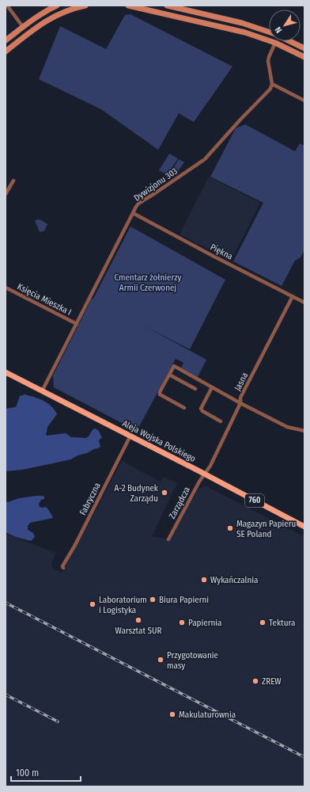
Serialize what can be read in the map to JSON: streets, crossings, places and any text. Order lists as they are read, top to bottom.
{
  "streets": {
    "main road": ["Aleja Wojska Polskiego", "760"],
    "street": [
      "Dywizjonu 303",
      "Piękna",
      "Księcia Mieszka I",
      "Jasna",
      "Fabryczna",
      "Zarządcza"
    ]
  },
  "crossings": [
    ["Dywizjonu 303", "Piękna"],
    ["Dywizjonu 303", "Księcia Mieszka I"],
    ["Dywizjonu 303", "Aleja Wojska Polskiego"],
    ["Piękna", "Jasna"],
    ["Jasna", "Aleja Wojska Polskiego"],
    ["Jasna", "Zarządcza"],
    ["Aleja Wojska Polskiego", "Fabryczna"],
    ["Aleja Wojska Polskiego", "Zarządcza"]
  ],
  "parks": ["Cmentarz żołnierzy Armii Czerwonej"],
  "places": [
    "A-2 Budynek Zarządu",
    "Magazyn Papieru SE Poland",
    "Wykańczalnia",
    "Biura Papierni",
    "Laboratorium i Logistyka",
    "Warsztat SUR",
    "Papiernia",
    "Tektura",
    "Przygotowanie masy",
    "ZREW",
    "Makulaturownia"
  ],
  "scale_bar": "100 m",
  "north": "bottom left"
}
